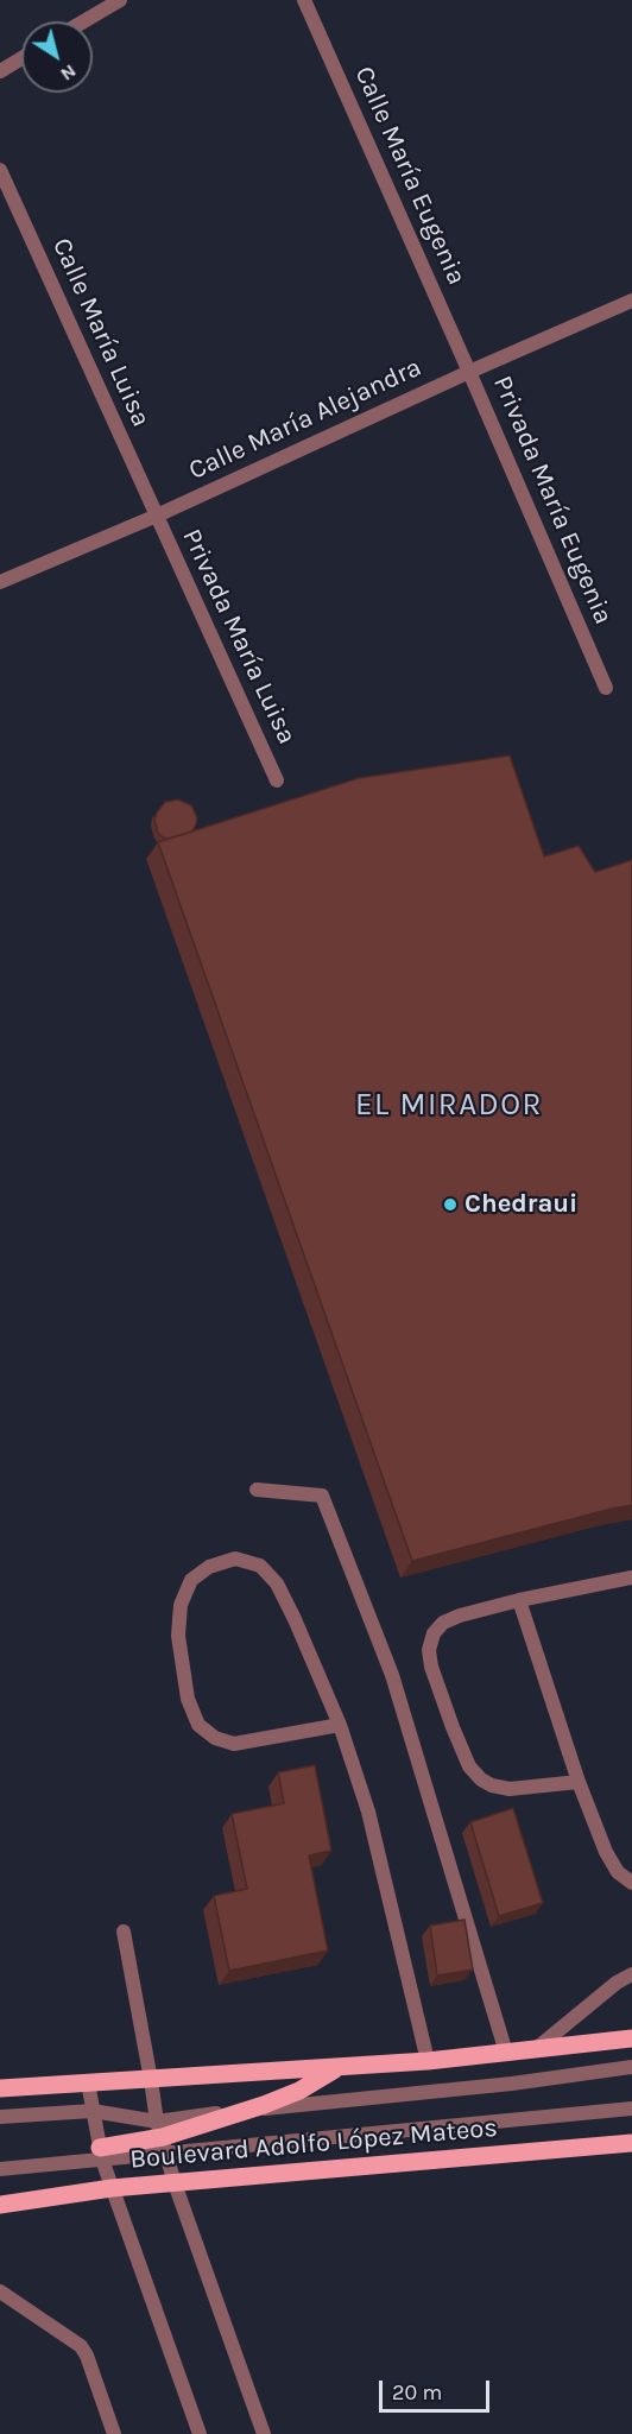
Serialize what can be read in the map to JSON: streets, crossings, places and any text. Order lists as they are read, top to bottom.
{
  "streets": {
    "main road": ["Boulevard Adolfo López Mateos"],
    "street": [
      "Calle María Eugenia",
      "Calle María Luisa",
      "Calle María Alejandra",
      "Privada María Eugenia",
      "Privada María Luisa"
    ]
  },
  "crossings": [
    ["Calle María Eugenia", "Calle María Alejandra"],
    ["Calle María Eugenia", "Privada María Eugenia"],
    ["Calle María Luisa", "Calle María Alejandra"],
    ["Calle María Luisa", "Privada María Luisa"],
    ["Calle María Alejandra", "Privada María Eugenia"],
    ["Calle María Alejandra", "Privada María Luisa"]
  ],
  "districts": ["EL MIRADOR"],
  "places": ["Chedraui"],
  "scale_bar": "20 m",
  "north": "bottom right"
}
